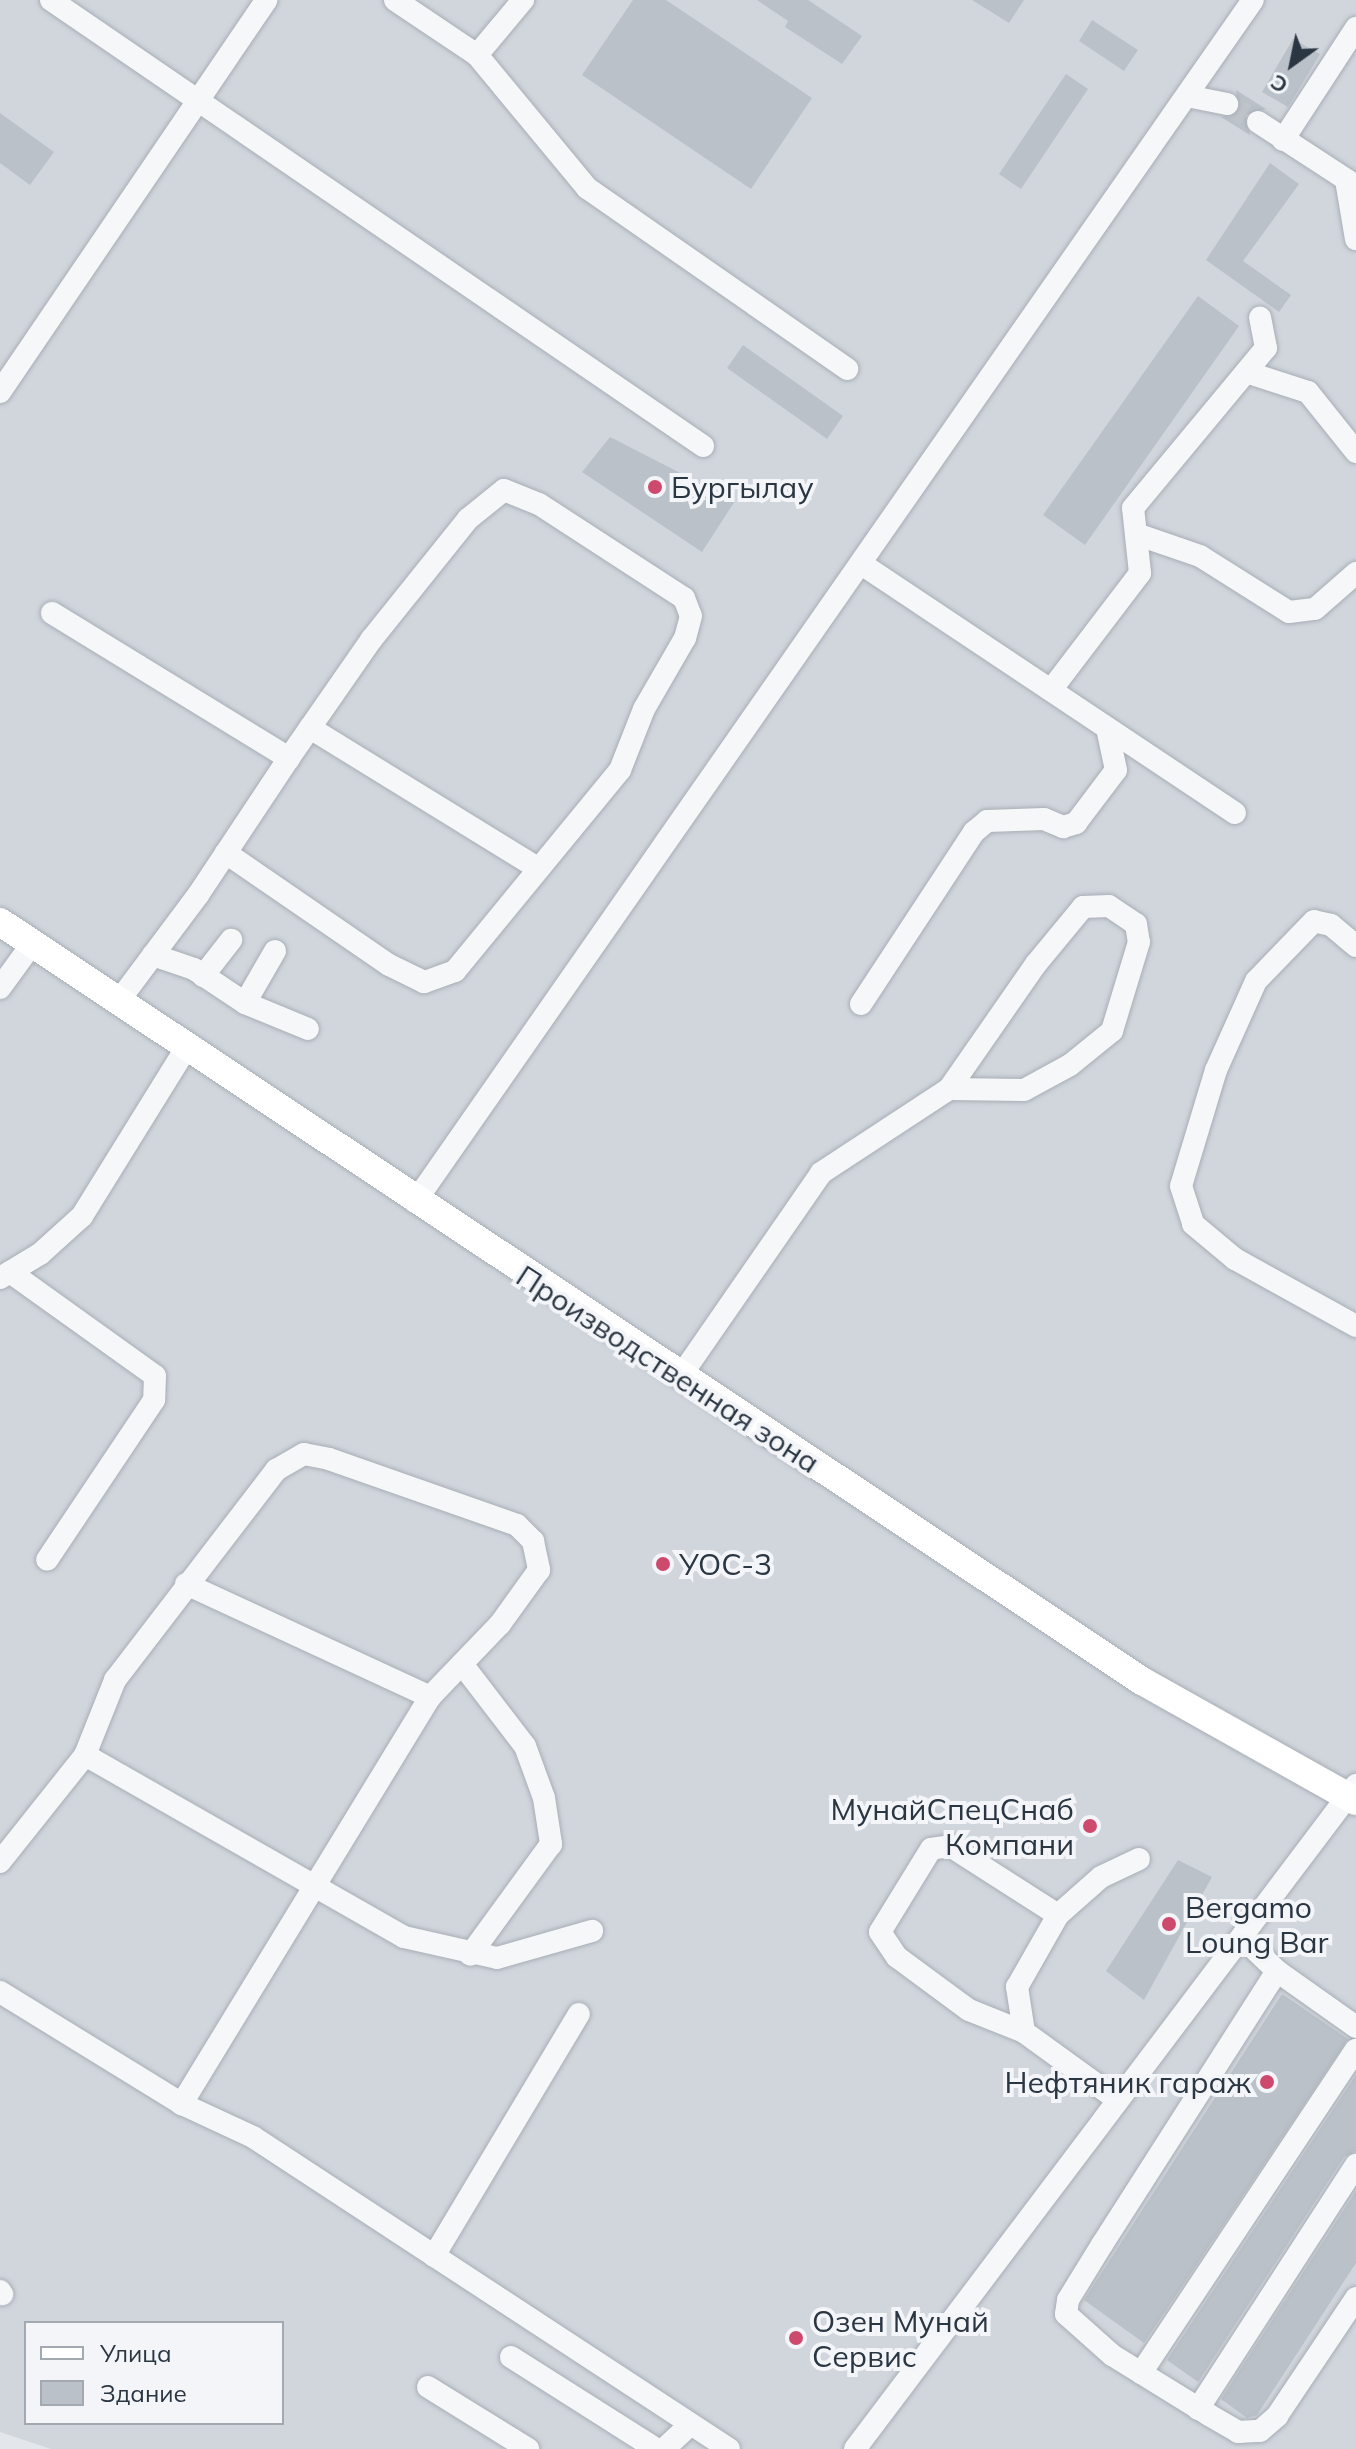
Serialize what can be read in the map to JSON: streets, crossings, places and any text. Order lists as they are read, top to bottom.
{
  "streets": {
    "main road": ["Производственная зона"]
  },
  "places": [
    "Бургылау",
    "УОС-3",
    "МунайСпецСнаб Компани",
    "Bergamo Loung Bar",
    "Нефтяник гараж",
    "Озен Мунай Сервис"
  ],
  "legend": ["Улица", "Здание"],
  "north": "bottom left"
}
